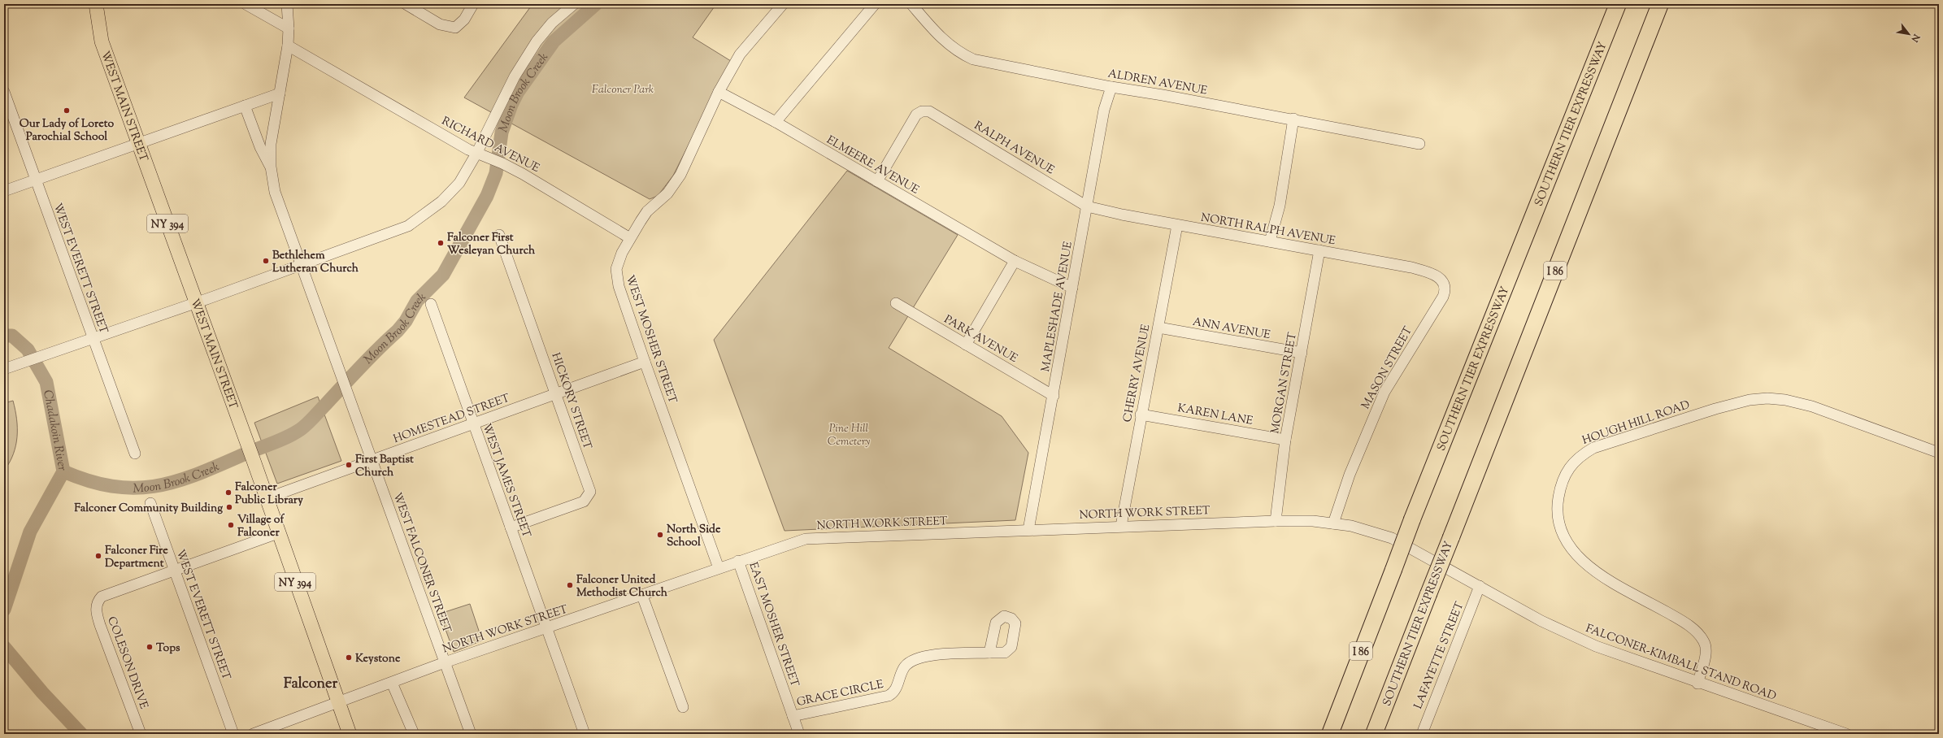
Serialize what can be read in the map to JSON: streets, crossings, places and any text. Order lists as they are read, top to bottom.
{
  "streets": {
    "highway": ["SOUTHERN TIER EXPRESSWAY", "I 86"],
    "main road": ["WEST MAIN STREET", "NY 394"],
    "street": [
      "ALDREN AVENUE",
      "RICHARD AVENUE",
      "RALPH AVENUE",
      "ELMEERE AVENUE",
      "NORTH RALPH AVENUE",
      "WEST EVERETT STREET",
      "MAPLESHADE AVENUE",
      "ANN AVENUE",
      "PARK AVENUE",
      "WEST MOSHER STREET",
      "MASON STREET",
      "CHERRY AVENUE",
      "MORGAN STREET",
      "HICKORY STREET",
      "KAREN LANE",
      "HOMESTEAD STREET",
      "HOUGH HILL ROAD",
      "WEST JAMES STREET",
      "NORTH WORK STREET",
      "WEST FALCONER STREET",
      "EAST MOSHER STREET",
      "LAFAYETTE STREET",
      "FALCONER-KIMBALL STAND ROAD",
      "COLESON DRIVE",
      "GRACE CIRCLE"
    ]
  },
  "crossings": [
    ["ALDREN AVENUE", "MAPLESHADE AVENUE"],
    ["WEST MAIN STREET", "NY 394"],
    ["WEST MAIN STREET", "HOMESTEAD STREET"],
    ["WEST MAIN STREET", "NORTH WORK STREET"],
    ["RICHARD AVENUE", "WEST MOSHER STREET"],
    ["RICHARD AVENUE", "WEST FALCONER STREET"],
    ["RALPH AVENUE", "ELMEERE AVENUE"],
    ["RALPH AVENUE", "NORTH RALPH AVENUE"],
    ["RALPH AVENUE", "MAPLESHADE AVENUE"],
    ["ELMEERE AVENUE", "MAPLESHADE AVENUE"],
    ["ELMEERE AVENUE", "WEST MOSHER STREET"],
    ["NY 394", "NORTH WORK STREET"],
    ["NORTH RALPH AVENUE", "MAPLESHADE AVENUE"],
    ["NORTH RALPH AVENUE", "MASON STREET"],
    ["NORTH RALPH AVENUE", "CHERRY AVENUE"],
    ["NORTH RALPH AVENUE", "MORGAN STREET"],
    ["WEST EVERETT STREET", "COLESON DRIVE"],
    ["MAPLESHADE AVENUE", "PARK AVENUE"],
    ["MAPLESHADE AVENUE", "NORTH WORK STREET"],
    ["ANN AVENUE", "CHERRY AVENUE"],
    ["ANN AVENUE", "MORGAN STREET"],
    ["WEST MOSHER STREET", "HOMESTEAD STREET"],
    ["WEST MOSHER STREET", "NORTH WORK STREET"],
    ["MASON STREET", "NORTH WORK STREET"],
    ["CHERRY AVENUE", "KAREN LANE"],
    ["CHERRY AVENUE", "NORTH WORK STREET"],
    ["MORGAN STREET", "KAREN LANE"],
    ["MORGAN STREET", "NORTH WORK STREET"],
    ["HICKORY STREET", "HOMESTEAD STREET"],
    ["HICKORY STREET", "WEST JAMES STREET"],
    ["HOMESTEAD STREET", "WEST JAMES STREET"],
    ["HOMESTEAD STREET", "WEST FALCONER STREET"],
    ["HOUGH HILL ROAD", "FALCONER-KIMBALL STAND ROAD"],
    ["WEST JAMES STREET", "NORTH WORK STREET"],
    ["NORTH WORK STREET", "WEST FALCONER STREET"],
    ["NORTH WORK STREET", "EAST MOSHER STREET"],
    ["NORTH WORK STREET", "FALCONER-KIMBALL STAND ROAD"],
    ["EAST MOSHER STREET", "GRACE CIRCLE"],
    ["LAFAYETTE STREET", "FALCONER-KIMBALL STAND ROAD"]
  ],
  "districts": ["Falconer"],
  "water": ["Moon Brook Creek", "Chadakoin River"],
  "parks": ["Falconer Park", "Pine Hill Cemetery"],
  "places": [
    "Our Lady of Loreto Parochial School",
    "Falconer First Wesleyan Church",
    "Bethlehem Lutheran Church",
    "First Baptist Church",
    "Falconer Public Library",
    "Falconer Community Building",
    "Village of Falconer",
    "North Side School",
    "Falconer Fire Department",
    "Falconer United Methodist Church",
    "Tops",
    "Keystone"
  ],
  "north": "bottom right"
}
